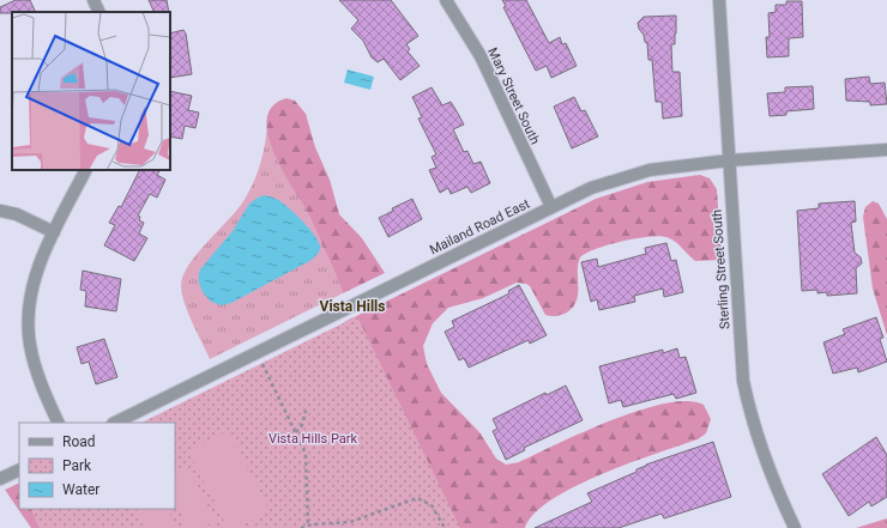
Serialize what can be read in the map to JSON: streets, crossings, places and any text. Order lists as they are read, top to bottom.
{
  "streets": {
    "street": ["Mary Street South", "Mailand Road East", "Sterling Street South"]
  },
  "crossings": [
    ["Mary Street South", "Mailand Road East"],
    ["Mailand Road East", "Sterling Street South"]
  ],
  "districts": ["Vista Hills"],
  "parks": ["Vista Hills Park"],
  "legend": ["Road", "Park", "Water"]
}
